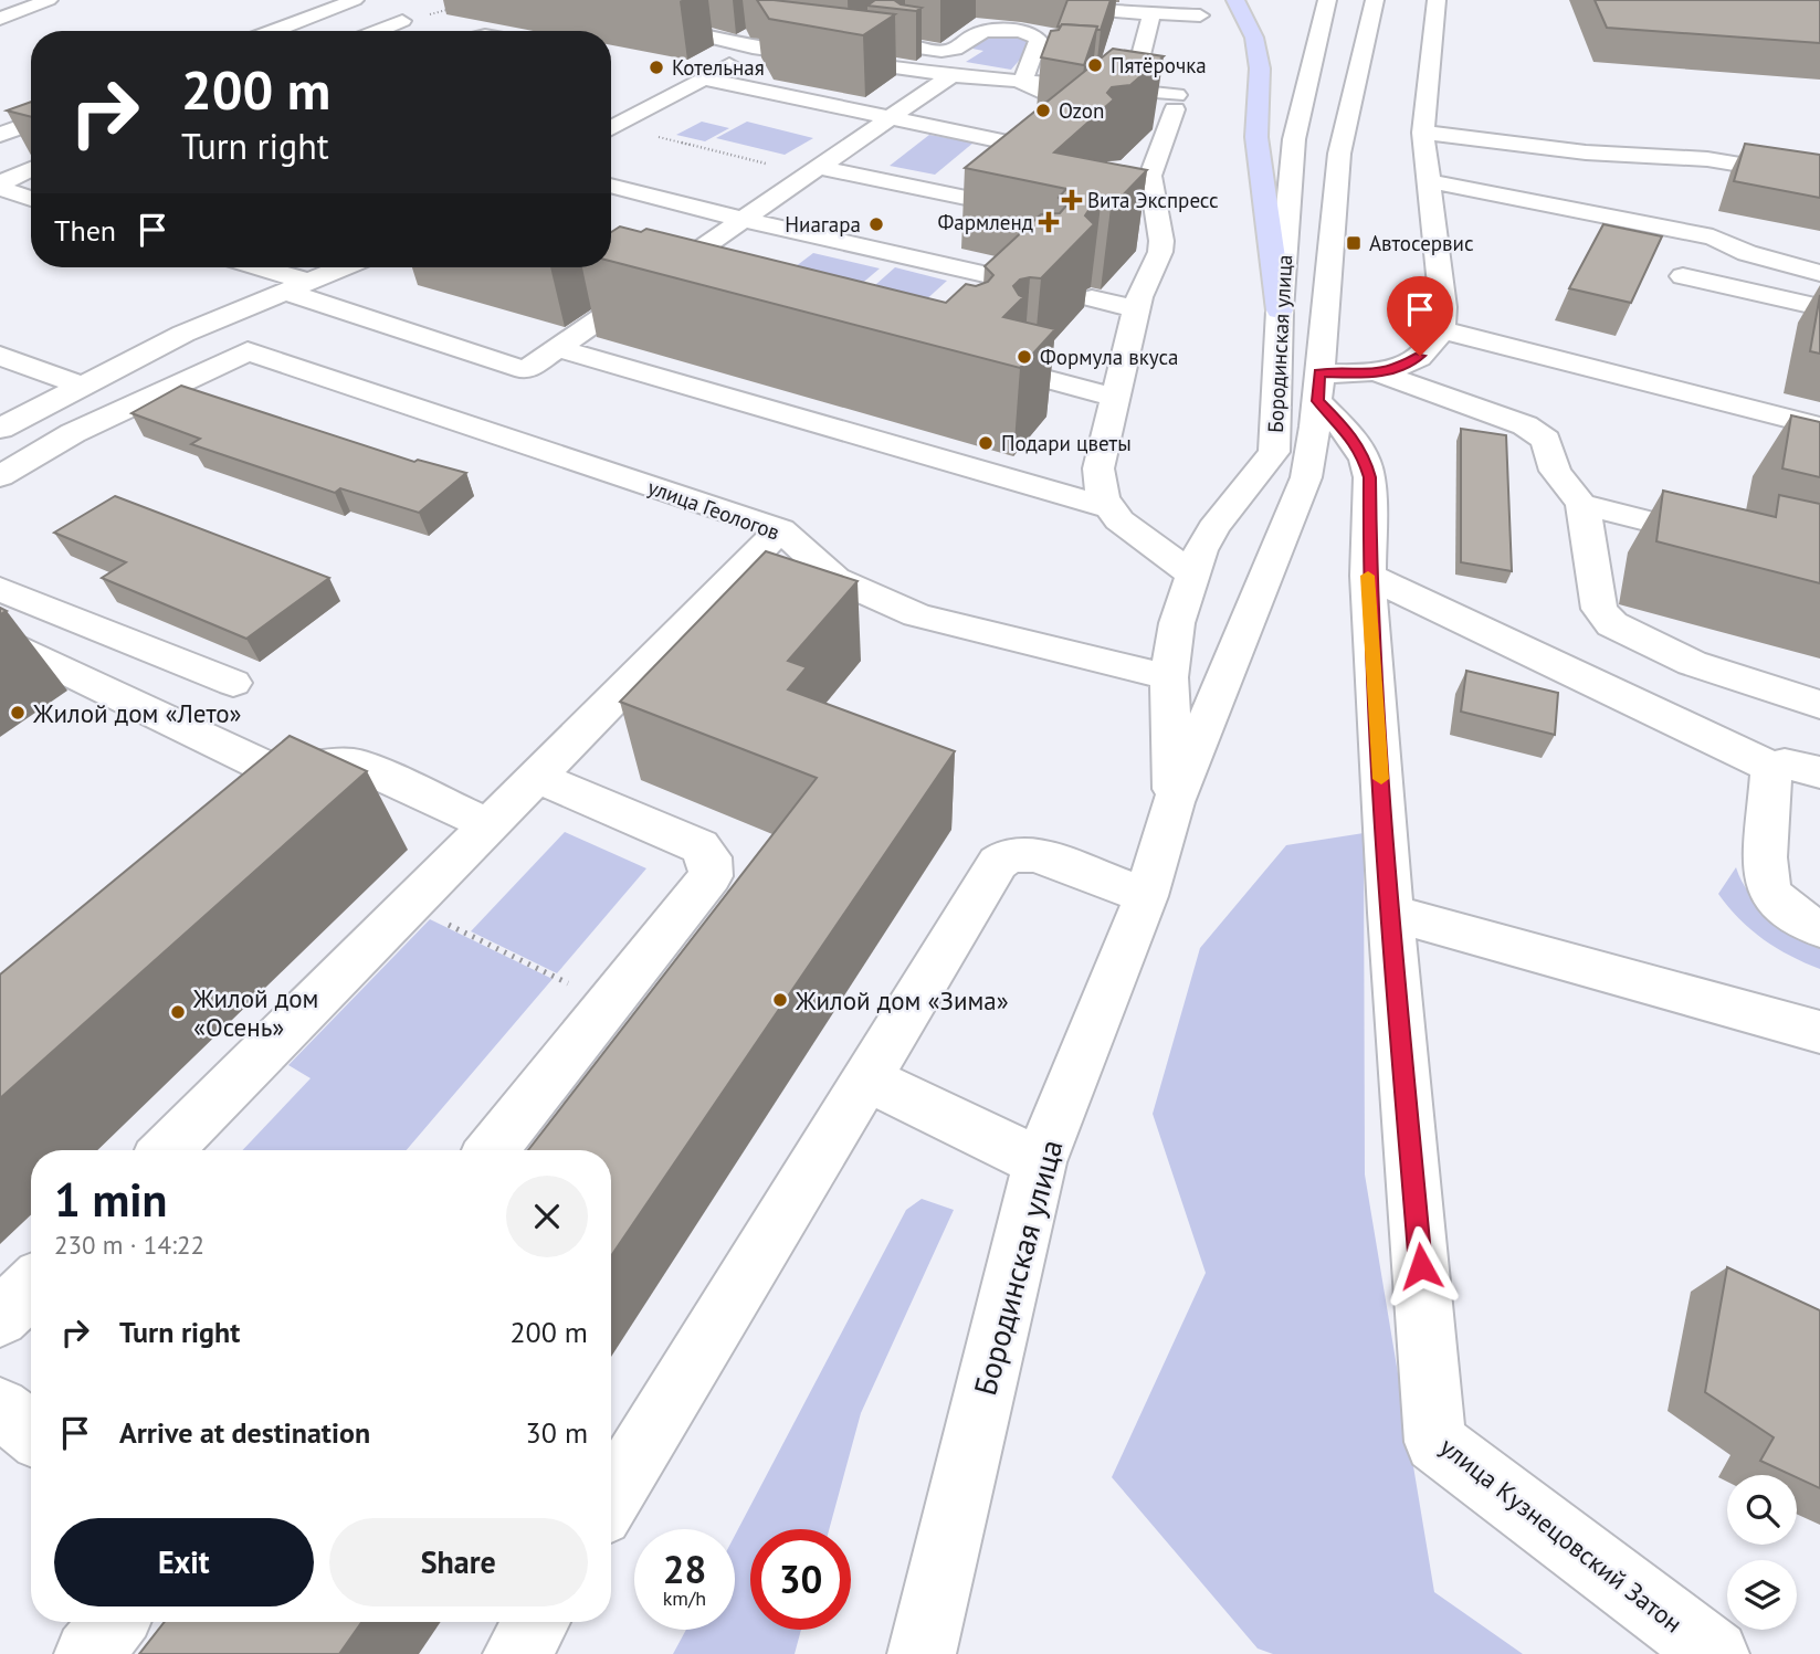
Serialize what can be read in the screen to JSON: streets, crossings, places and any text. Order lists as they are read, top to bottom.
{
  "streets": {
    "street": ["Бородинская улица", "улица Геологов", "улица Кузнецовский Затон"]
  },
  "crossings": [
    ["Бородинская улица", "улица Геологов"],
    ["Бородинская улица", "улица Кузнецовский Затон"]
  ],
  "places": {
    "other": [
      "Пятёрочка",
      "Котельная",
      "Ozon",
      "Ниагара",
      "Формула вкуса",
      "Подари цветы",
      "Жилой дом «Лето»",
      "Жилой дом «Зима»",
      "Жилой дом «Осень»"
    ],
    "health": ["Вита Экспресс", "Фармленд"],
    "transit": ["Автосервис"]
  },
  "page": {
    "turn": ["200 m", "Turn right"],
    "then": "Then",
    "heading": ["1 min", "230 m · 14:22"],
    "list": [
      {
        "name": "Turn right",
        "value": "200 m"
      },
      {
        "name": "Arrive at destination",
        "value": "30 m"
      }
    ],
    "buttons": ["Exit", "Share"],
    "speed": "28 km/h",
    "limit": "30"
  }
}
